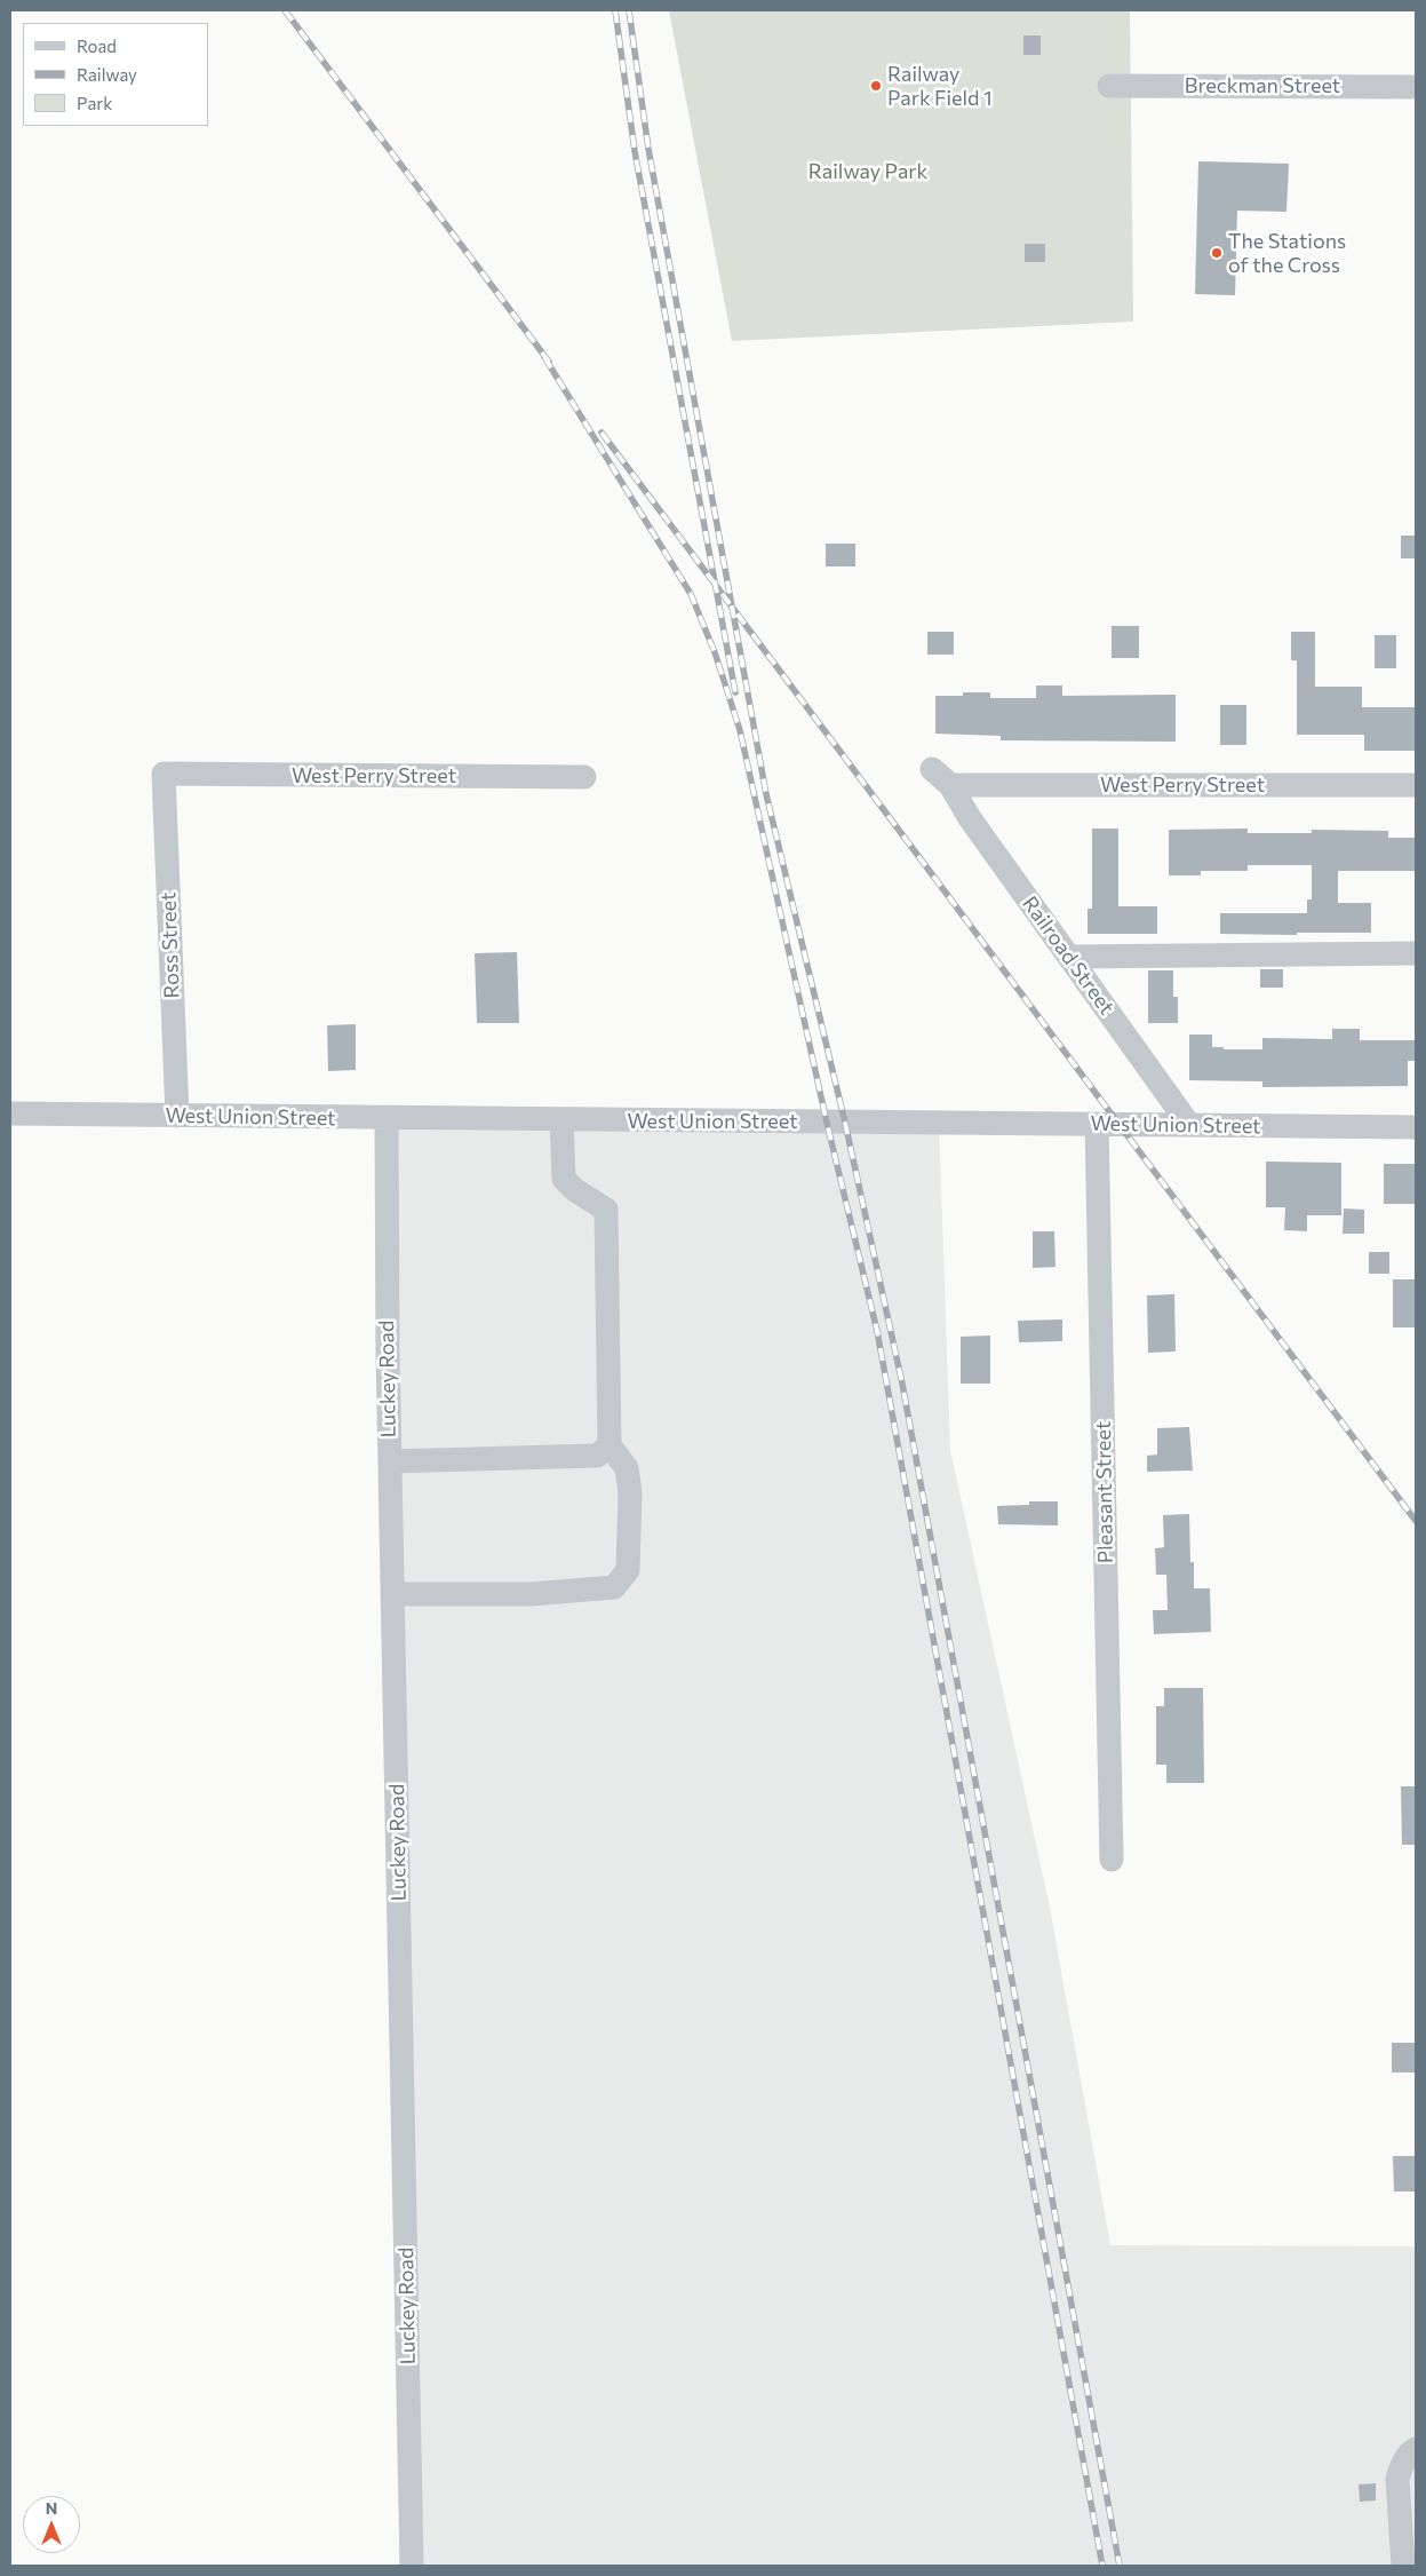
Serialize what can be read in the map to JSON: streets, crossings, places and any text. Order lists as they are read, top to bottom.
{
  "streets": {
    "street": [
      "Breckman Street",
      "West Perry Street",
      "Ross Street",
      "Railroad Street",
      "West Union Street",
      "Luckey Road",
      "Pleasant Street"
    ]
  },
  "crossings": [
    ["West Perry Street", "Ross Street"],
    ["West Perry Street", "Railroad Street"],
    ["Ross Street", "West Union Street"],
    ["Railroad Street", "West Union Street"],
    ["West Union Street", "Luckey Road"],
    ["West Union Street", "Pleasant Street"]
  ],
  "parks": ["Railway Park"],
  "places": ["Railway Park Field 1", "The Stations of the Cross"],
  "legend": ["Road", "Railway", "Park"],
  "north": "top"
}
